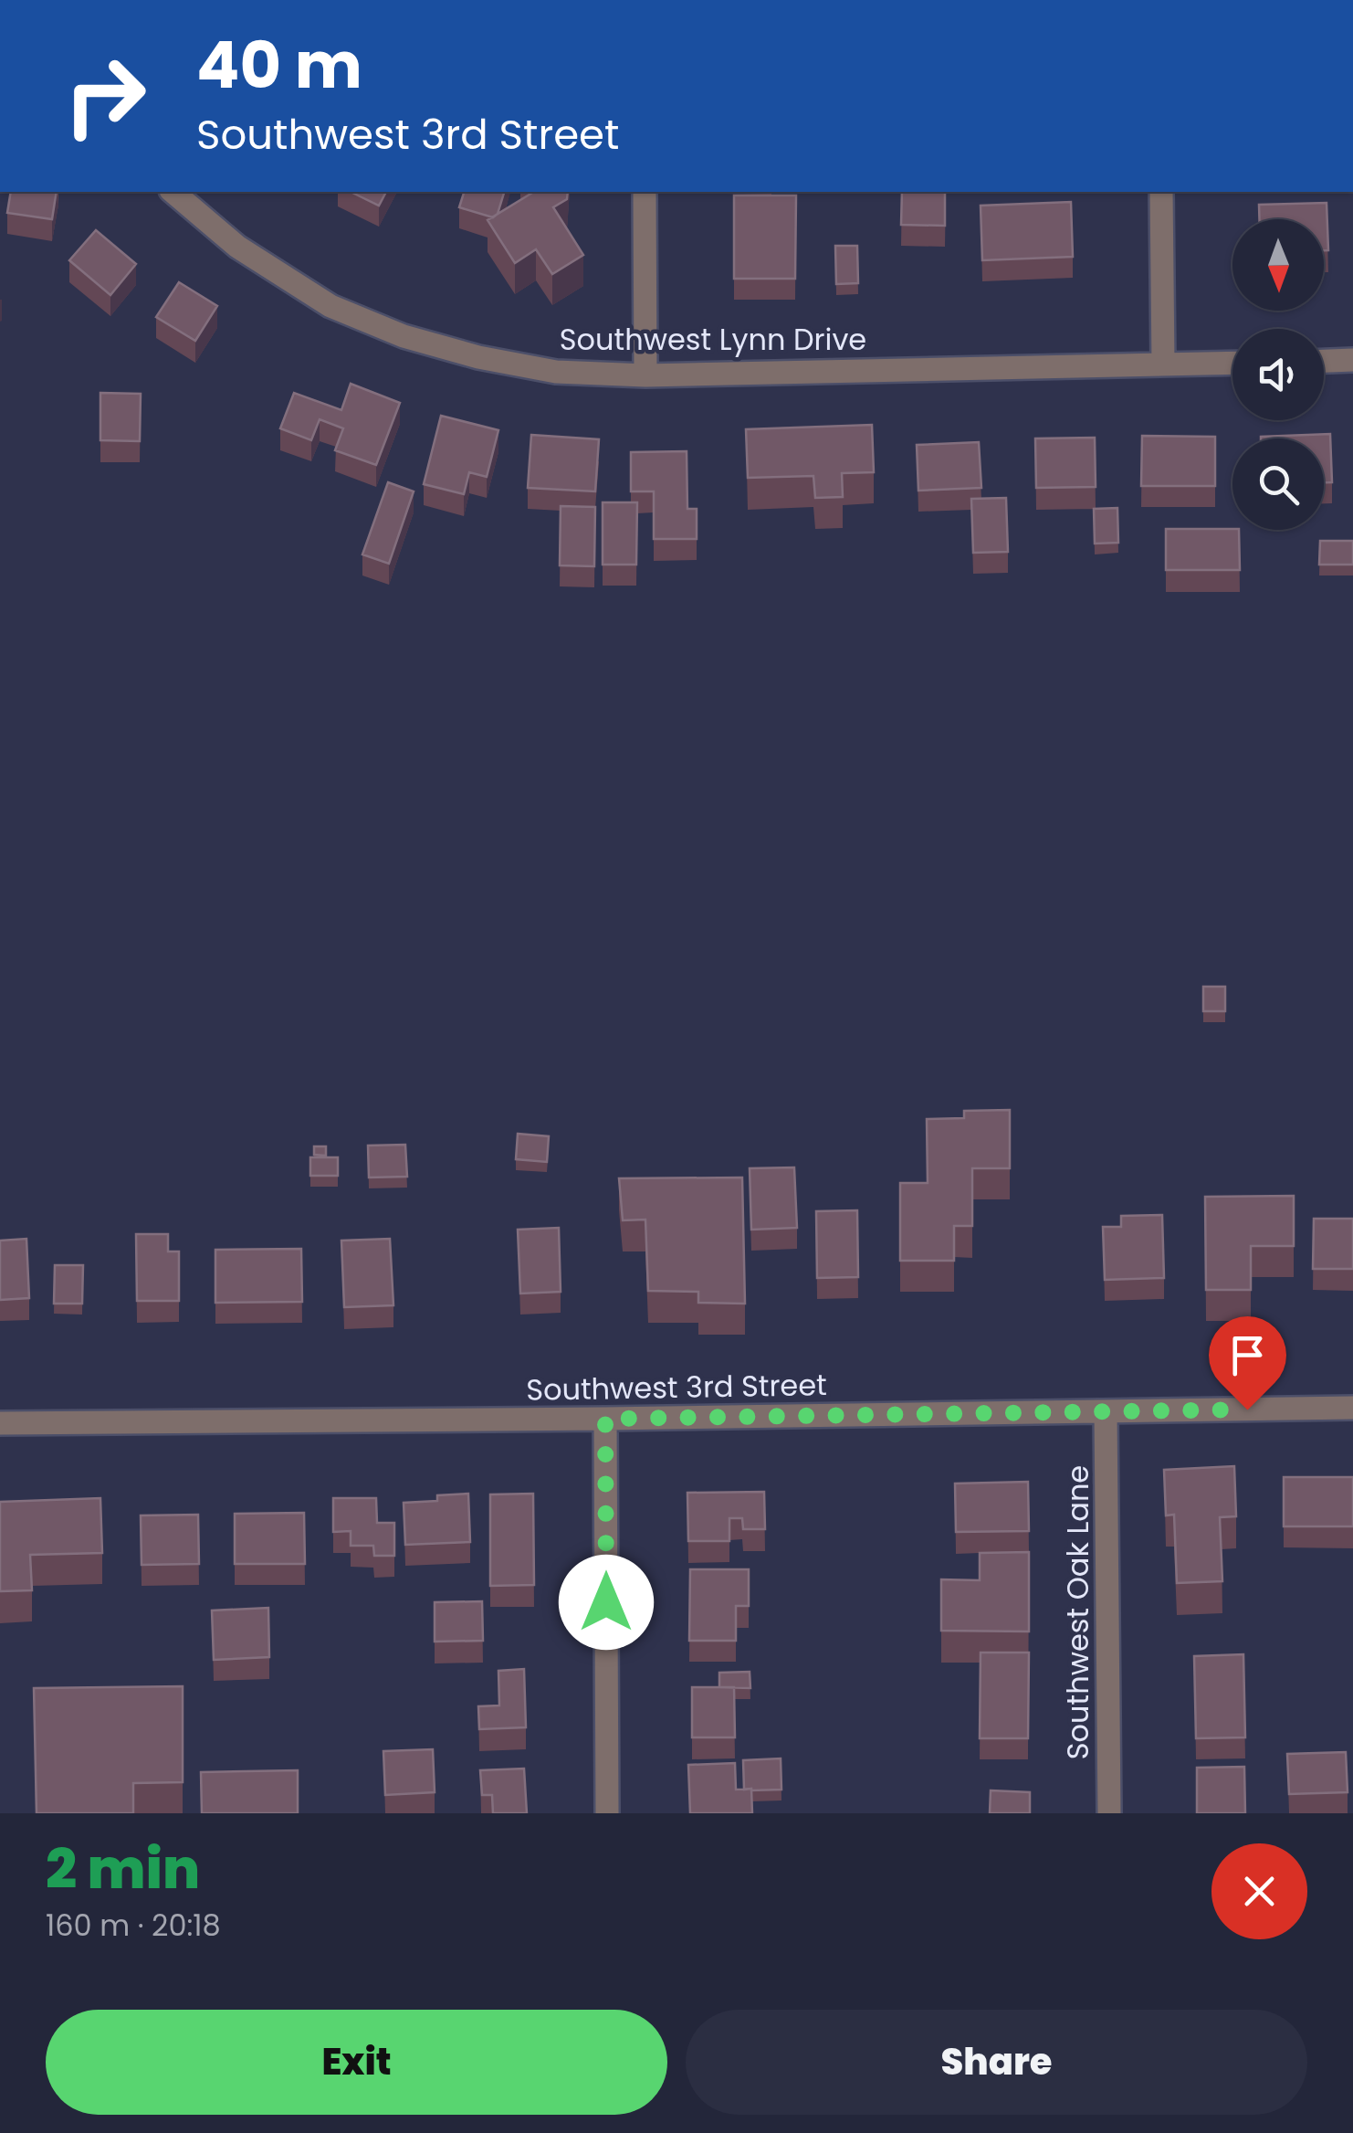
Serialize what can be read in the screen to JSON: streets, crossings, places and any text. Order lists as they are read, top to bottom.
{
  "streets": {
    "street": ["Southwest Lynn Drive", "Southwest 3rd Street", "Southwest Oak Lane"]
  },
  "crossings": [
    ["Southwest 3rd Street", "Southwest Oak Lane"]
  ],
  "north": "bottom",
  "page": {
    "turn": ["40 m", "Southwest 3rd Street"],
    "heading": ["2 min", "160 m · 20:18"],
    "buttons": ["Exit", "Share"]
  }
}
